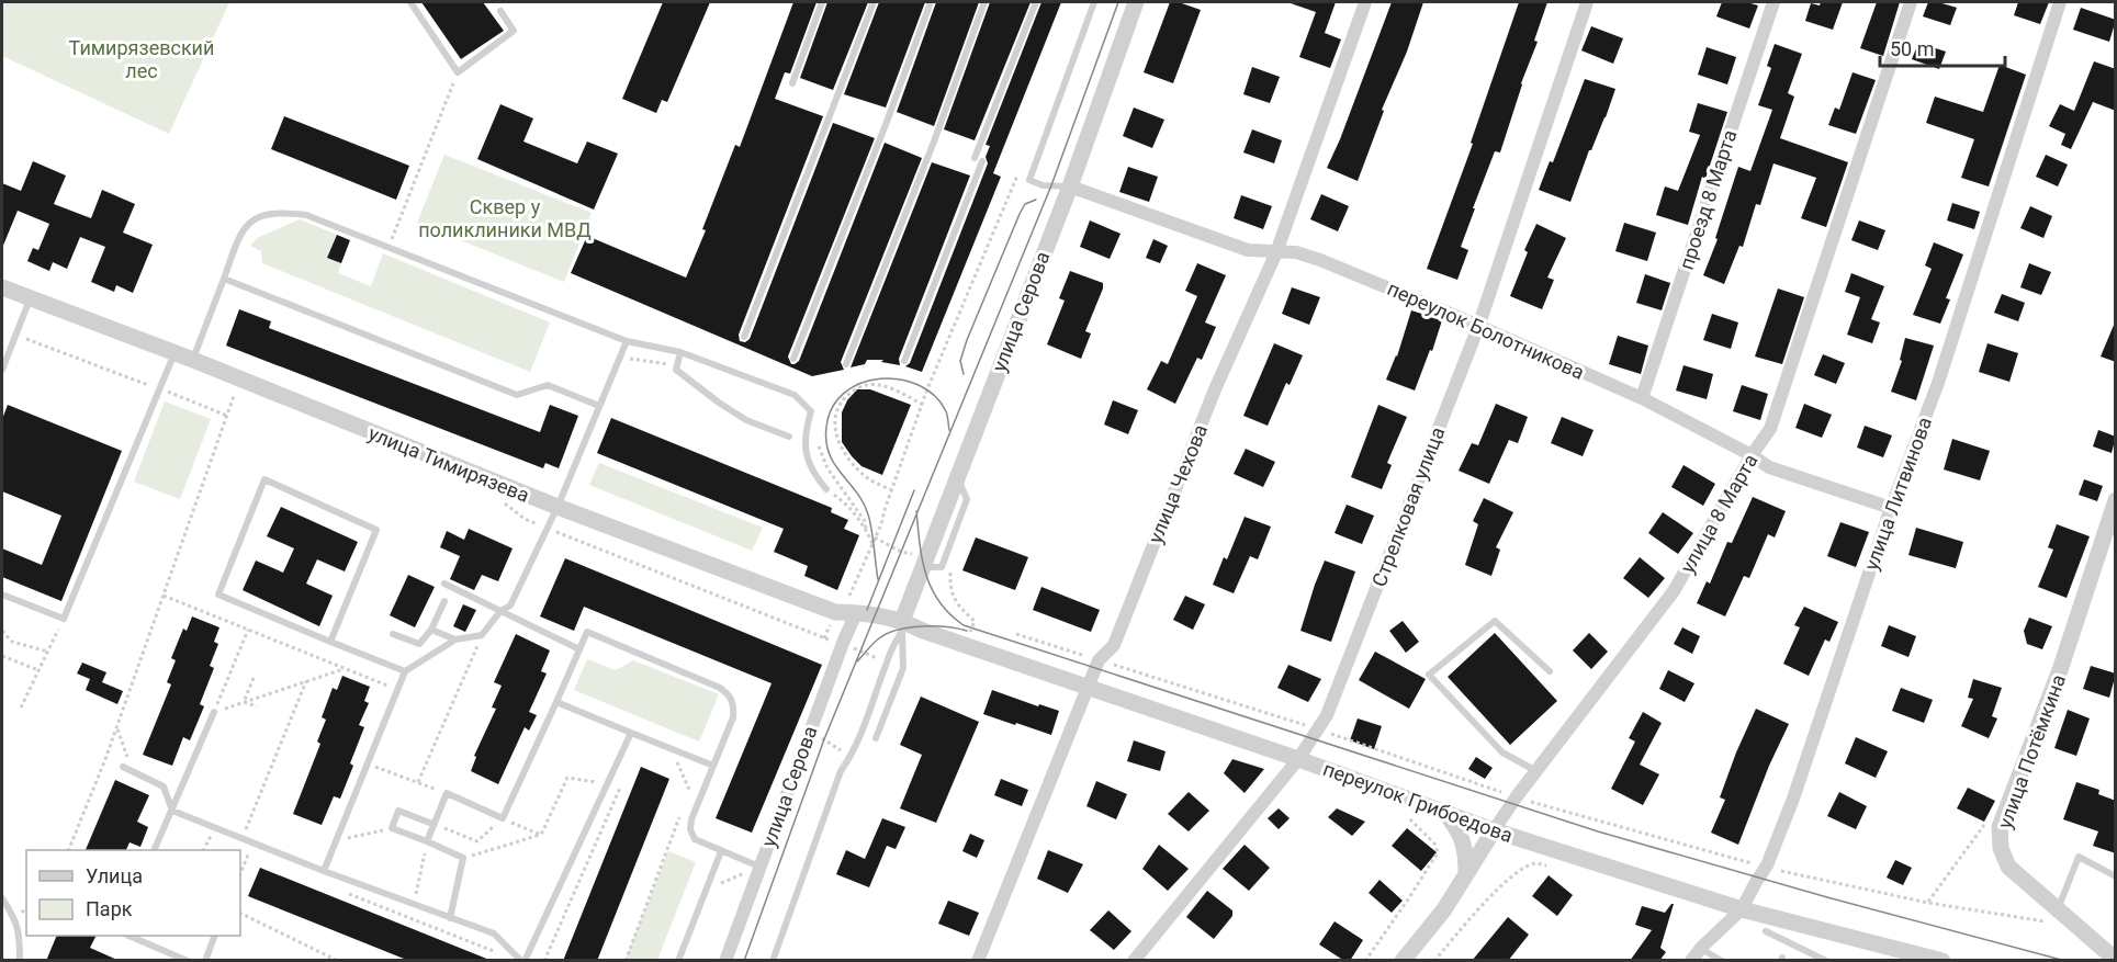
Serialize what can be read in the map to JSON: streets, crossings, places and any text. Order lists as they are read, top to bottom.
{
  "streets": {
    "street": [
      "проезд 8 Марта",
      "улица Серова",
      "переулок Болотникова",
      "улица Тимирязева",
      "улица Чехова",
      "улица Литвинова",
      "Стрелковая улица",
      "улица 8 Марта",
      "улица Потёмкина",
      "переулок Грибоедова"
    ]
  },
  "crossings": [
    ["проезд 8 Марта", "переулок Болотникова"],
    ["улица Серова", "переулок Болотникова"],
    ["улица Серова", "улица Тимирязева"],
    ["улица Серова", "переулок Грибоедова"],
    ["переулок Болотникова", "улица Чехова"],
    ["переулок Болотникова", "улица Литвинова"],
    ["переулок Болотникова", "Стрелковая улица"],
    ["переулок Болотникова", "улица 8 Марта"],
    ["улица Тимирязева", "переулок Грибоедова"],
    ["улица Чехова", "переулок Грибоедова"],
    ["улица Литвинова", "переулок Грибоедова"],
    ["Стрелковая улица", "переулок Грибоедова"],
    ["улица 8 Марта", "переулок Грибоедова"]
  ],
  "parks": ["Тимирязевский лес", "Сквер у поликлиники МВД"],
  "legend": ["Улица", "Парк"],
  "scale_bar": "50 m"
}
